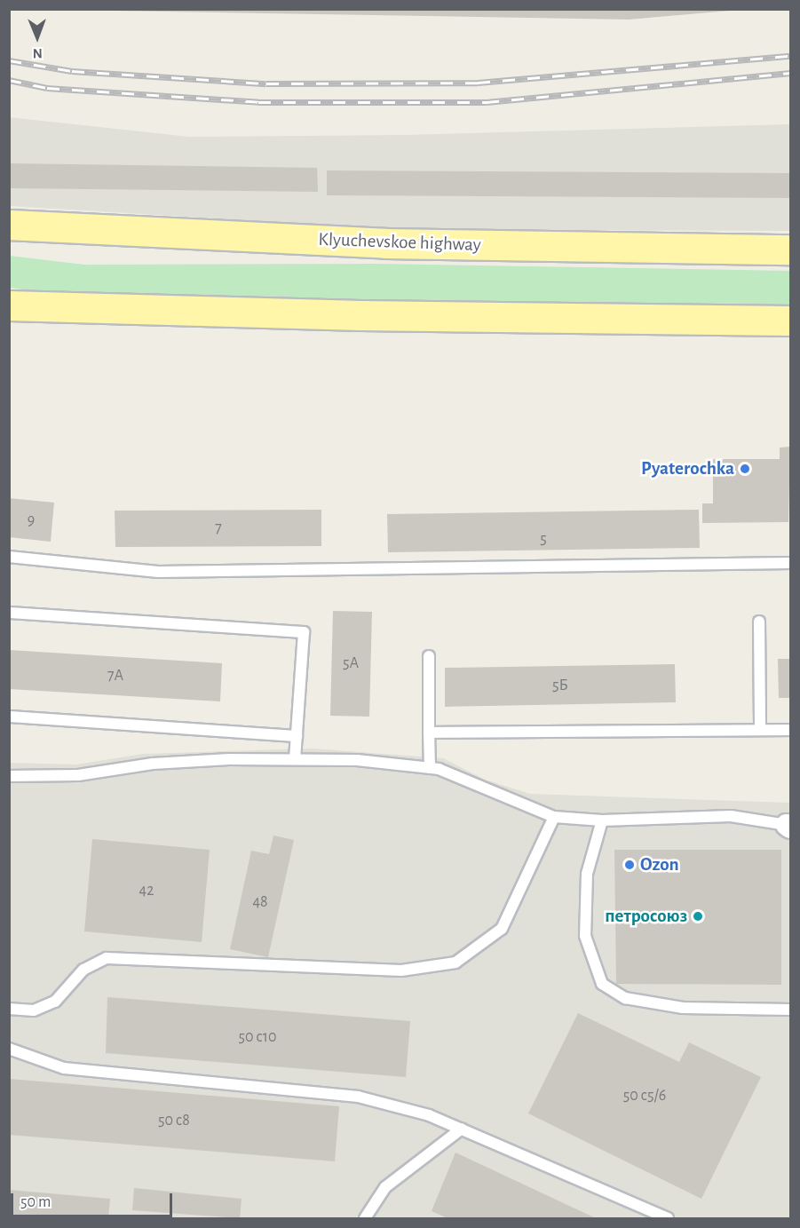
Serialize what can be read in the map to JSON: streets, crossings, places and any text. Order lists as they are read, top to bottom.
{
  "streets": {
    "main road": ["Klyuchevskoe highway"]
  },
  "places": ["Pyaterochka", "Ozon", "петросоюз"],
  "house_numbers": [
    "9",
    "7",
    "5",
    "5А",
    "7А",
    "5Б",
    "42",
    "48",
    "50 с10",
    "50 с5/6",
    "50 с8"
  ],
  "scale_bar": "50 m",
  "north": "bottom"
}
